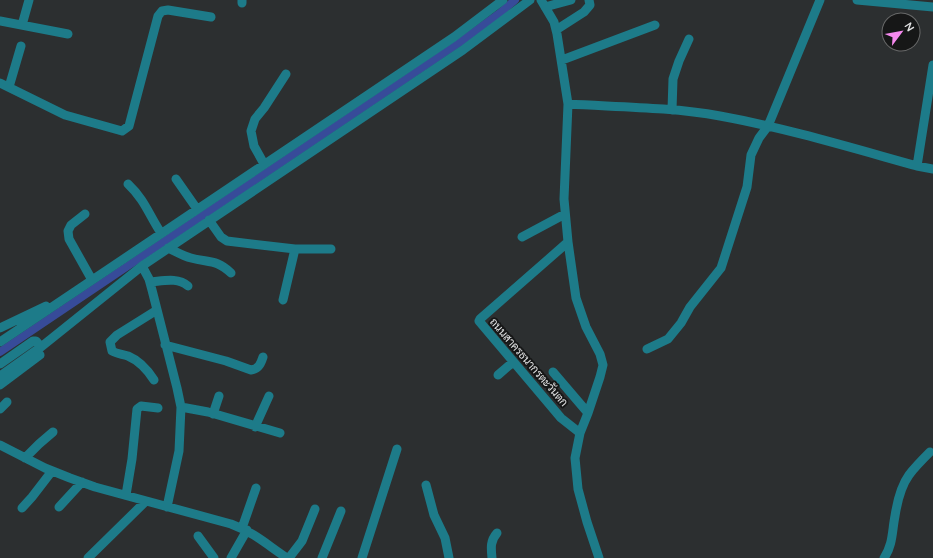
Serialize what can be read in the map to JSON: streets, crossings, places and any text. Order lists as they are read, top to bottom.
{
  "streets": {
    "street": ["ถนนสาครธนากรตะวันตก"]
  },
  "north": "top right"
}
